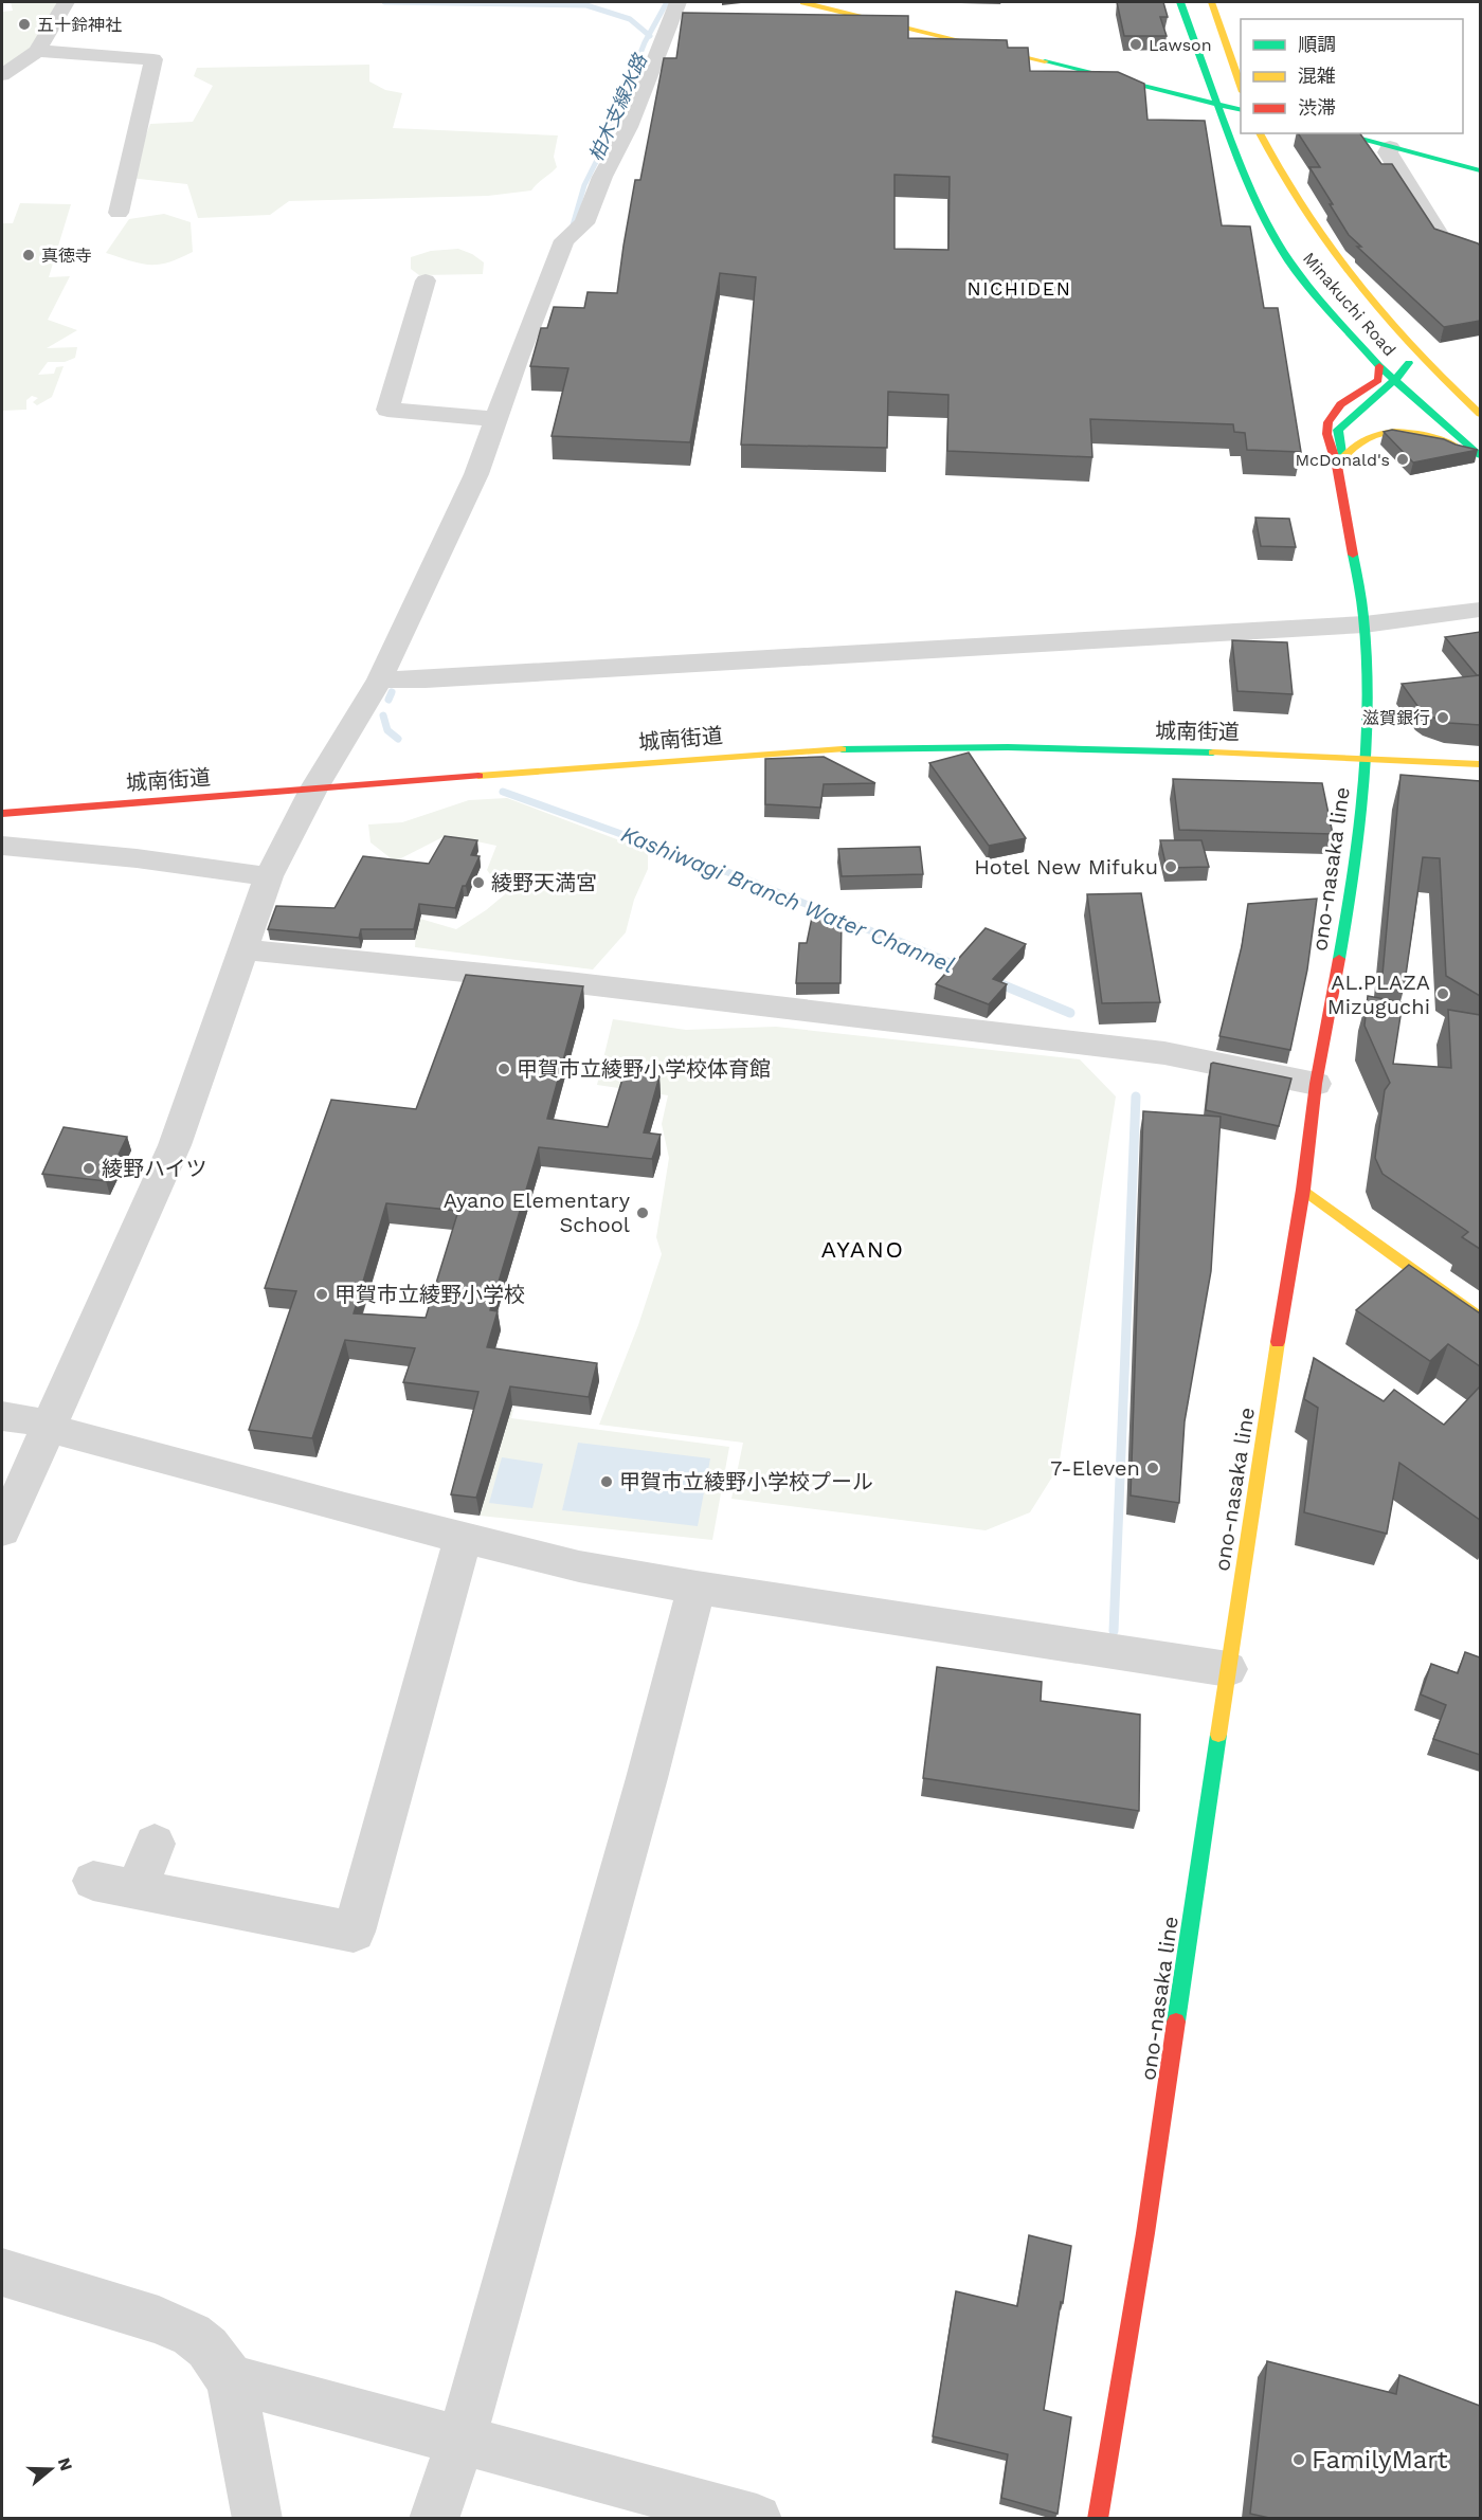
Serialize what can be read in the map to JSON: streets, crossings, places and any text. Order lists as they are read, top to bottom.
{
  "streets": {
    "main road": ["Minakuchi Road", "城南街道", "ono-nasaka line"]
  },
  "crossings": [
    ["城南街道", "ono-nasaka line"]
  ],
  "districts": ["NICHIDEN", "AYANO"],
  "water": ["柏木支線水路", "Kashiwagi Branch Water Channel"],
  "places": [
    "五十鈴神社",
    "Lawson",
    "真徳寺",
    "McDonald's",
    "滋賀銀行",
    "Hotel New Mifuku",
    "綾野天満宮",
    "AL.PLAZA Mizuguchi",
    "甲賀市立綾野小学校体育館",
    "綾野ハイツ",
    "Ayano Elementary School",
    "甲賀市立綾野小学校",
    "7-Eleven",
    "甲賀市立綾野小学校プール",
    "FamilyMart"
  ],
  "legend": ["順調", "混雑", "渋滞"],
  "north": "right"
}
